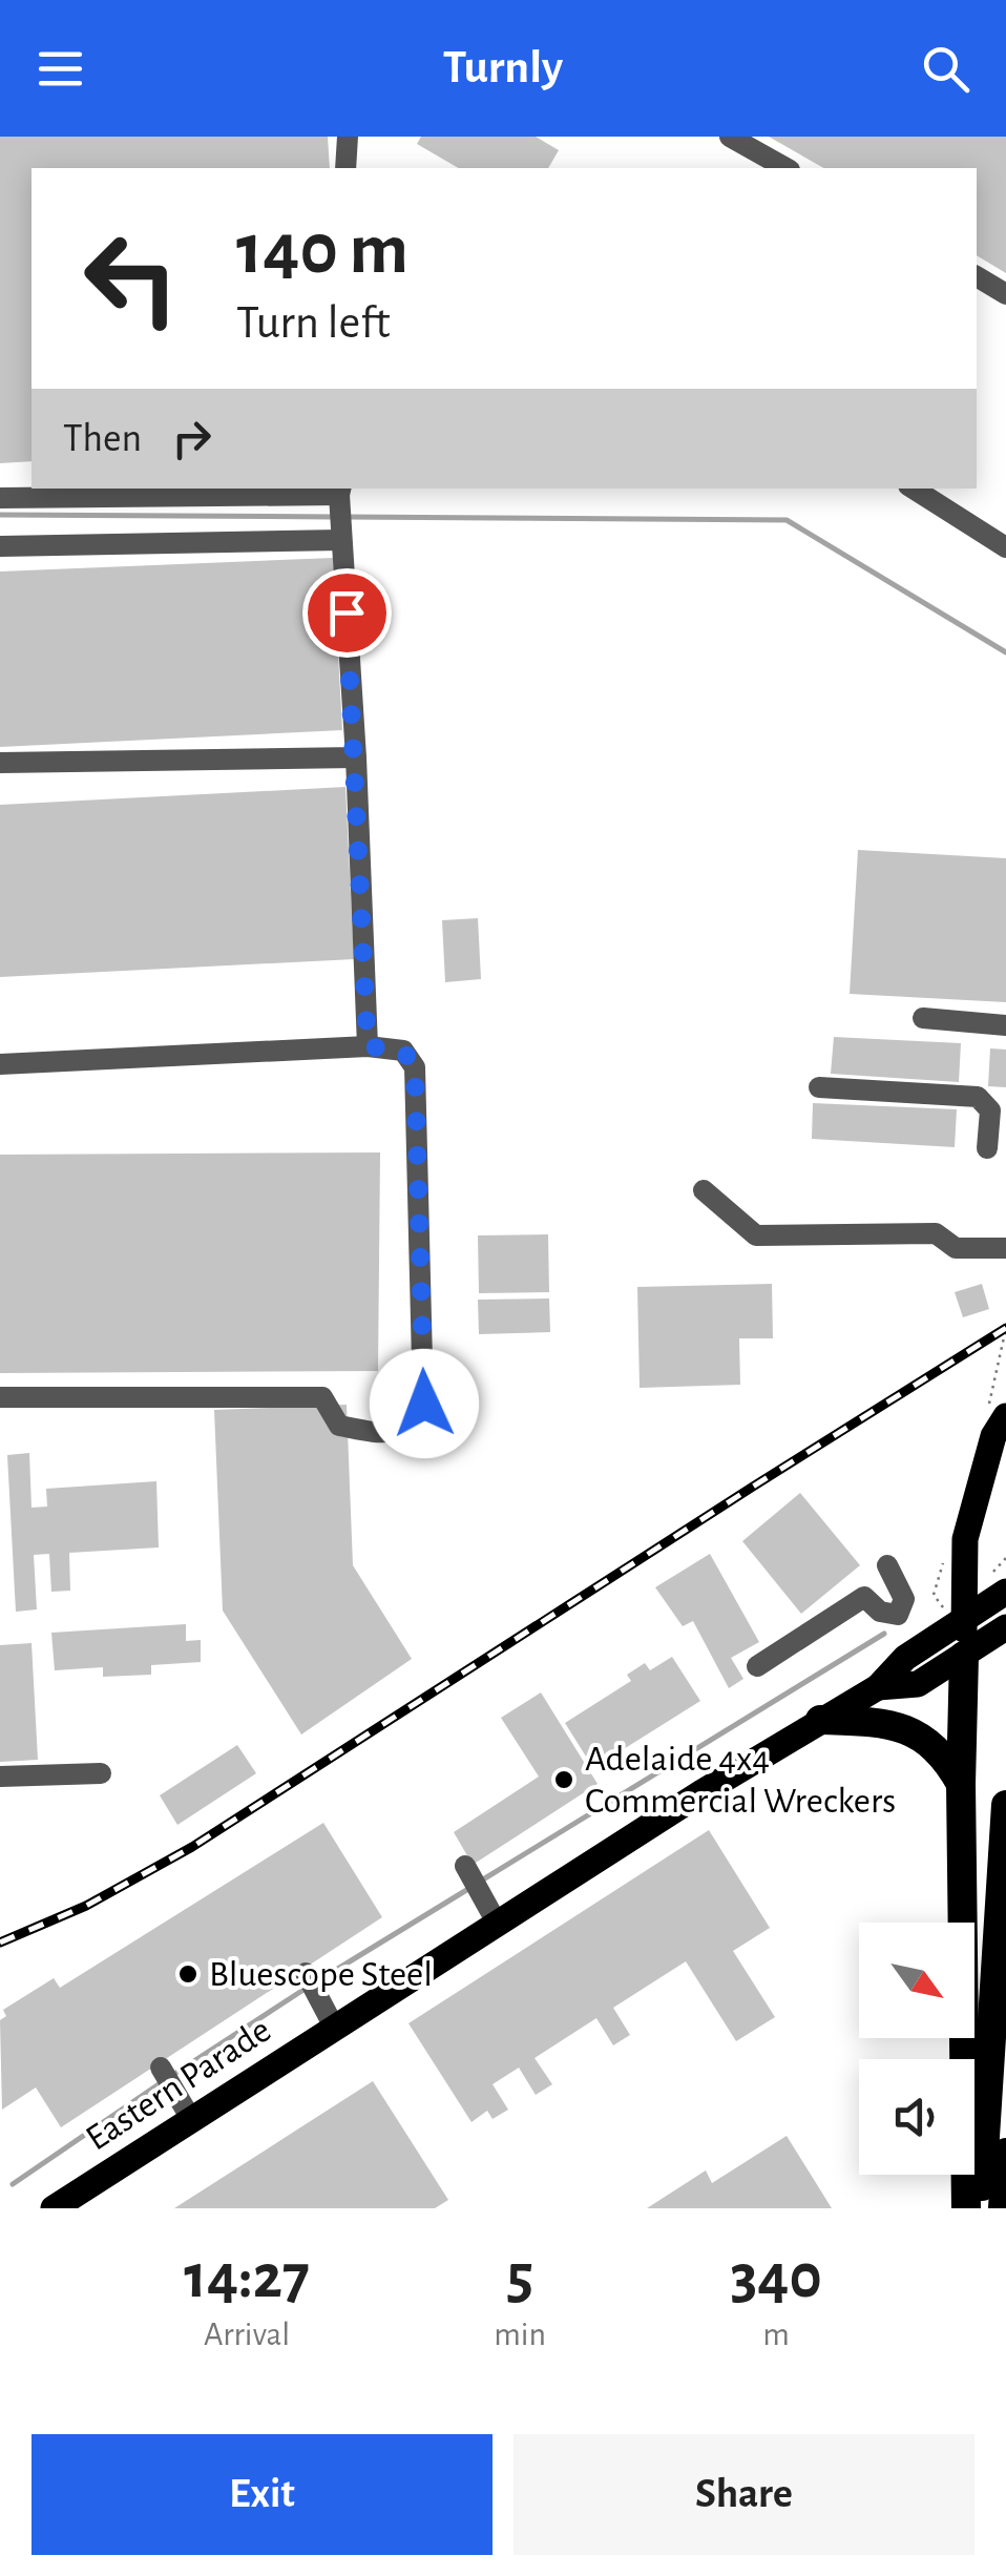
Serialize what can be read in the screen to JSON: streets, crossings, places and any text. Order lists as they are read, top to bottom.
{
  "streets": {
    "main road": ["Eastern Parade"]
  },
  "places": ["Adelaide 4x4 Commercial Wreckers", "Bluescope Steel"],
  "north": "bottom right",
  "page": {
    "header": "Turnly",
    "turn": ["140 m", "Turn left"],
    "then": "Then",
    "eta": [
      "14:27",
      "Arrival",
      "5",
      "min",
      "340",
      "m"
    ],
    "buttons": ["Exit", "Share"]
  }
}
